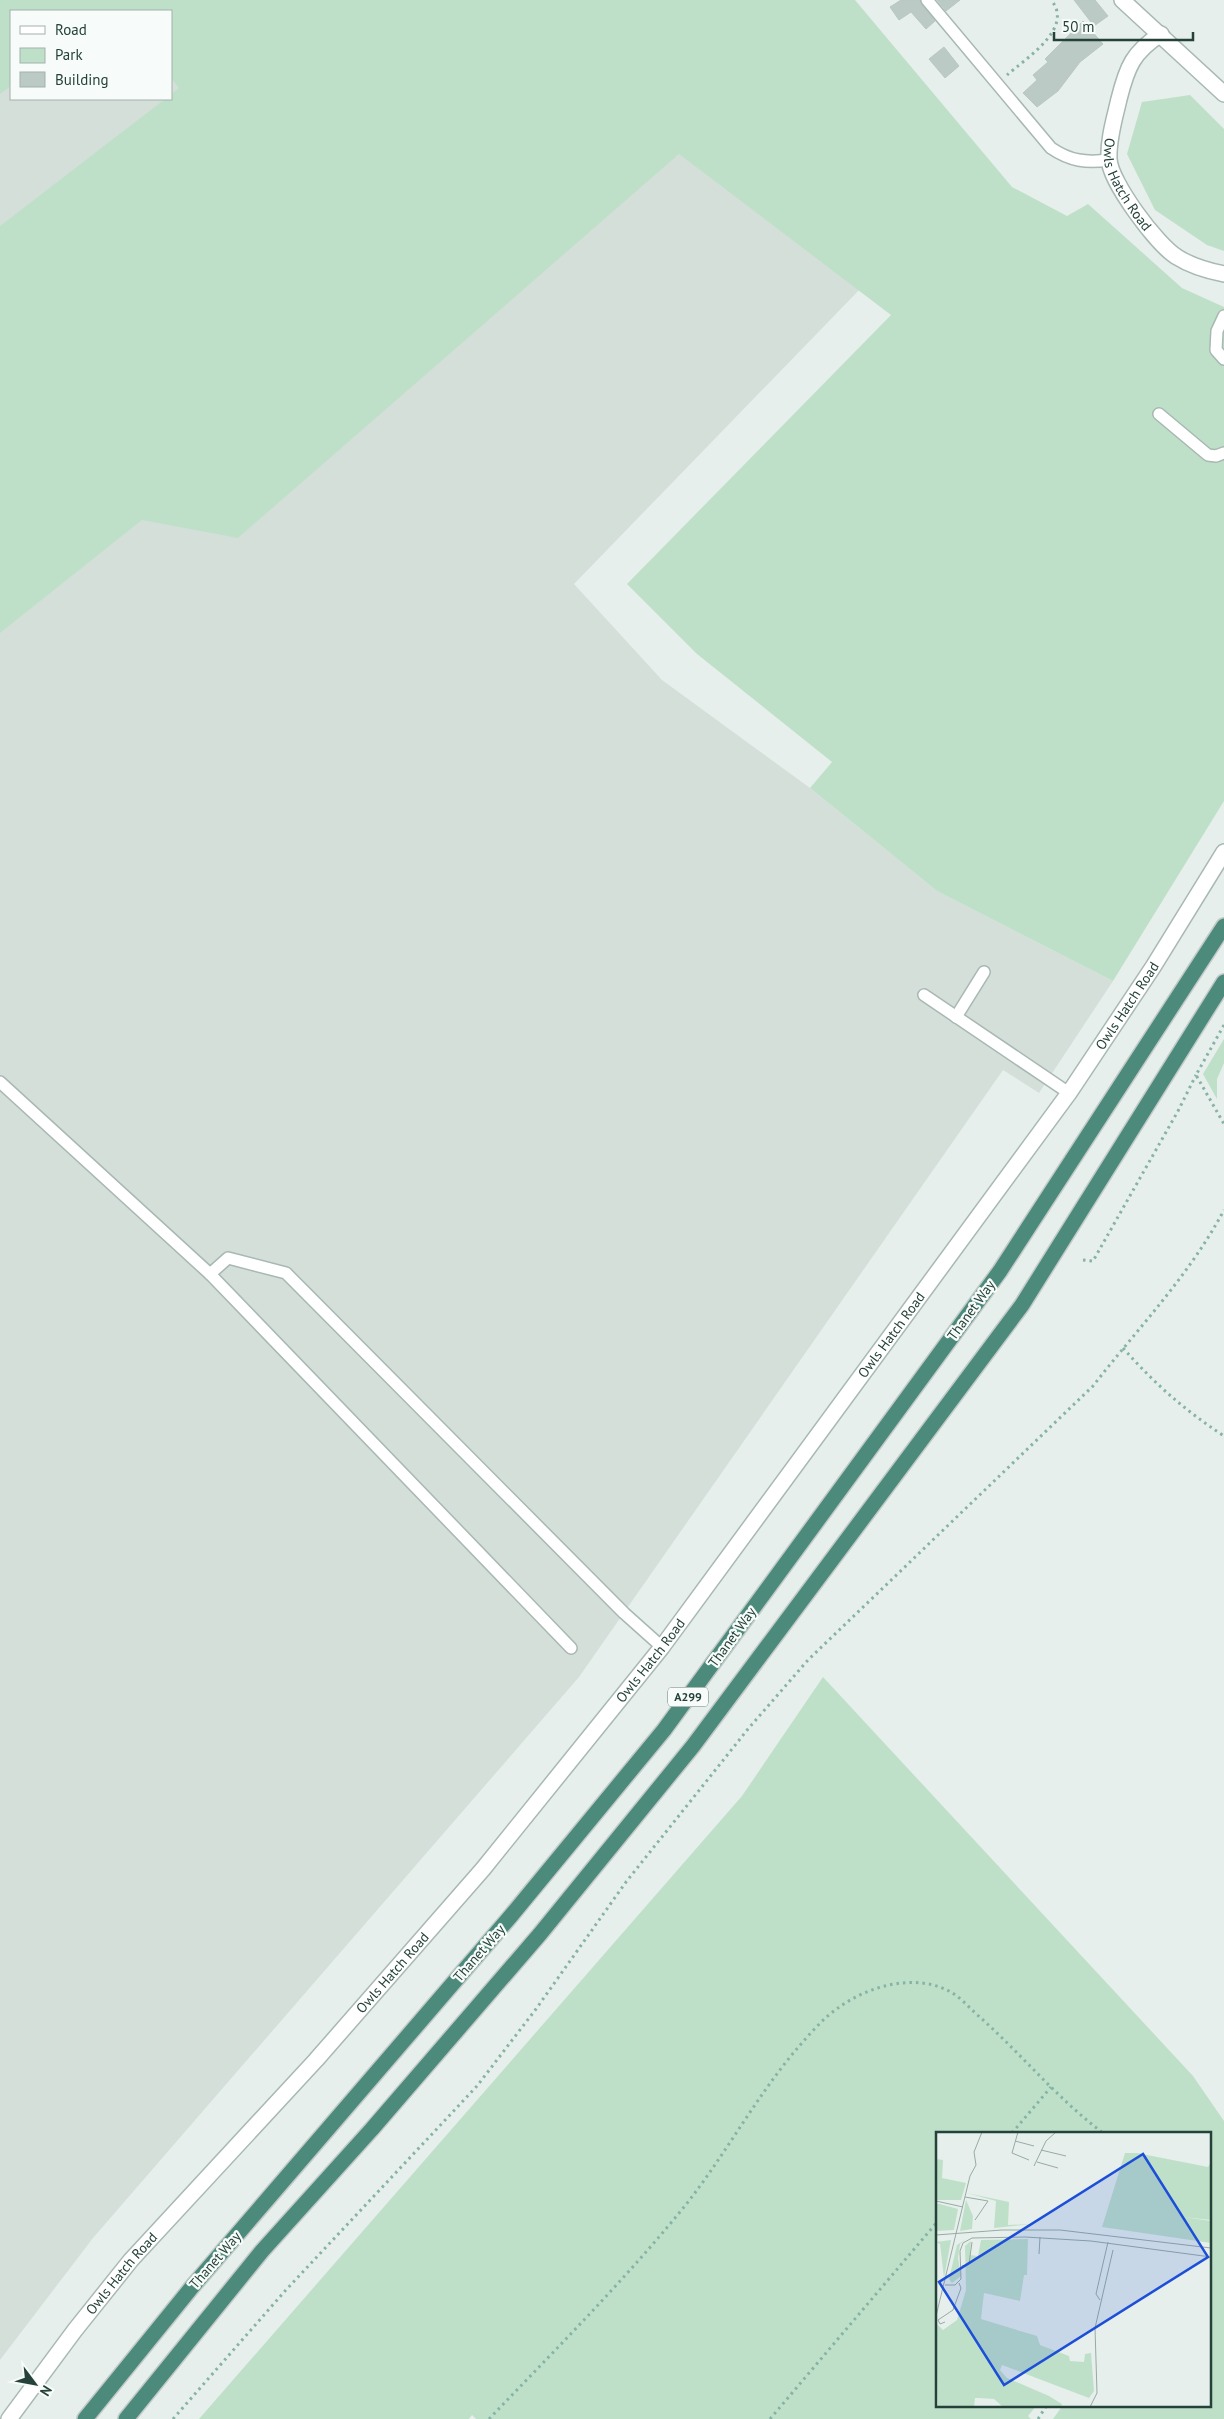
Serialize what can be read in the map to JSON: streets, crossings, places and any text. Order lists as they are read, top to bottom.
{
  "streets": {
    "highway": ["Thanet Way", "A299"],
    "street": ["Owls Hatch Road"]
  },
  "legend": ["Road", "Park", "Building"],
  "scale_bar": "50 m",
  "north": "bottom right"
}
